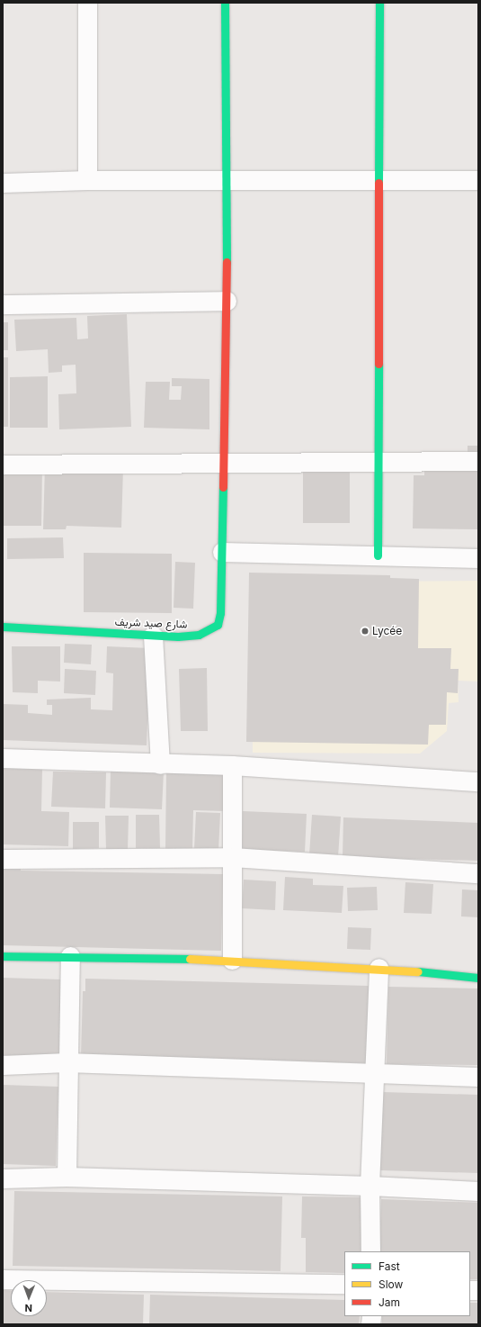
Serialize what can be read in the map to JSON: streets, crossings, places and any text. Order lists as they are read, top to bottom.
{
  "streets": {
    "street": ["شارع صيد شريف"]
  },
  "places": ["Lycée"],
  "legend": ["Fast", "Slow", "Jam"],
  "north": "bottom"
}
